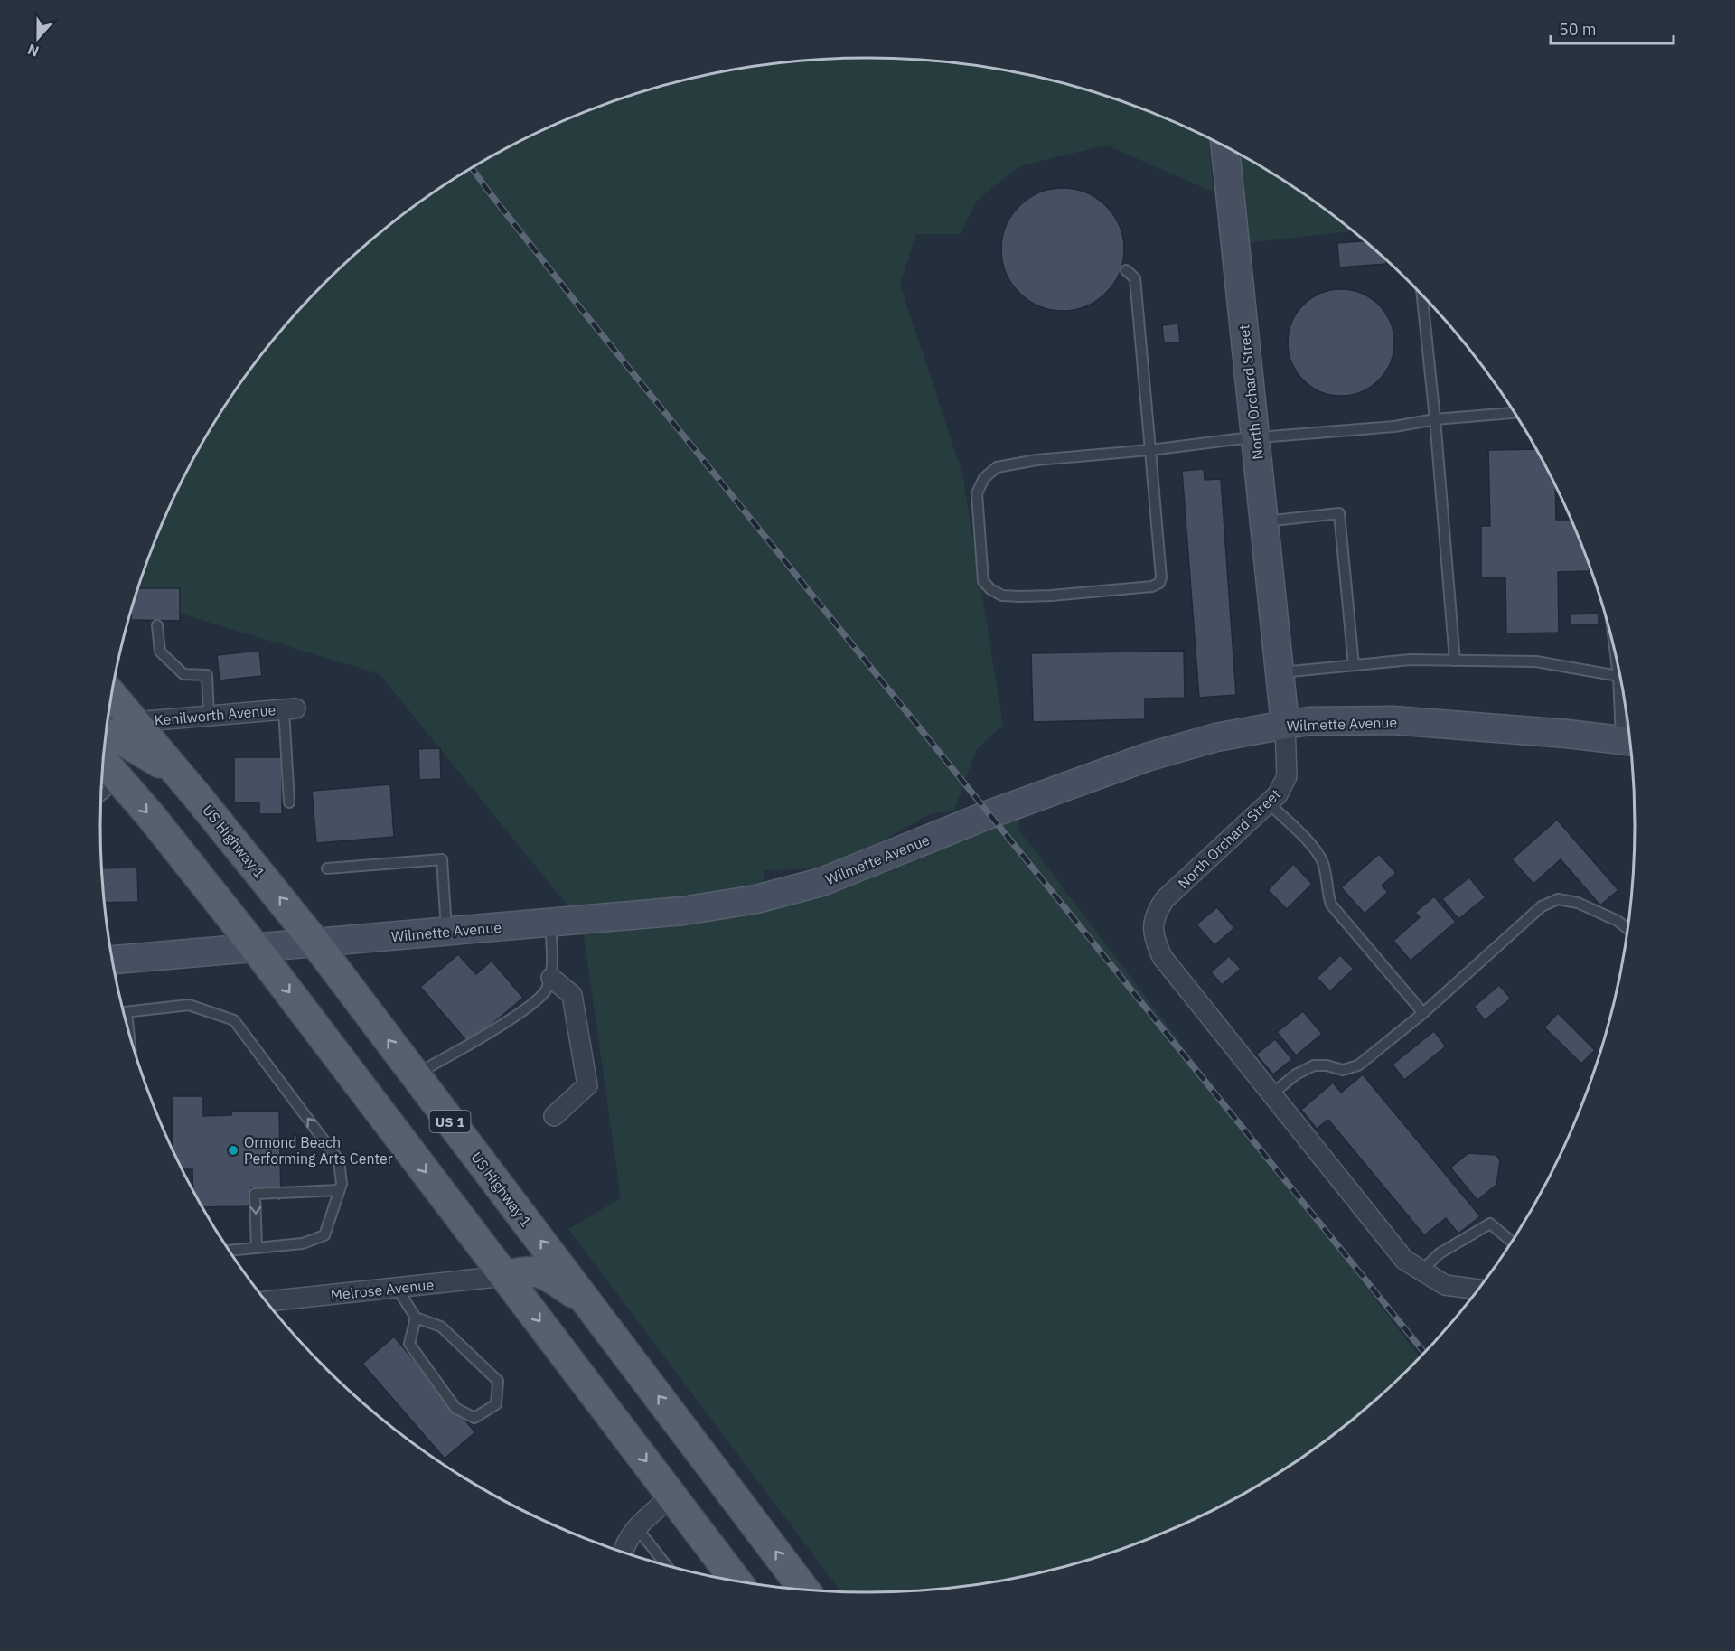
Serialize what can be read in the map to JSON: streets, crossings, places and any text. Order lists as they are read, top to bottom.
{
  "streets": {
    "main road": ["US Highway 1", "US 1"],
    "street": [
      "North Orchard Street",
      "Kenilworth Avenue",
      "Wilmette Avenue",
      "Melrose Avenue"
    ]
  },
  "crossings": [
    ["North Orchard Street", "Wilmette Avenue"],
    ["Kenilworth Avenue", "US Highway 1"],
    ["Wilmette Avenue", "US Highway 1"]
  ],
  "places": ["Ormond Beach Performing Arts Center"],
  "scale_bar": "50 m",
  "north": "bottom"
}
